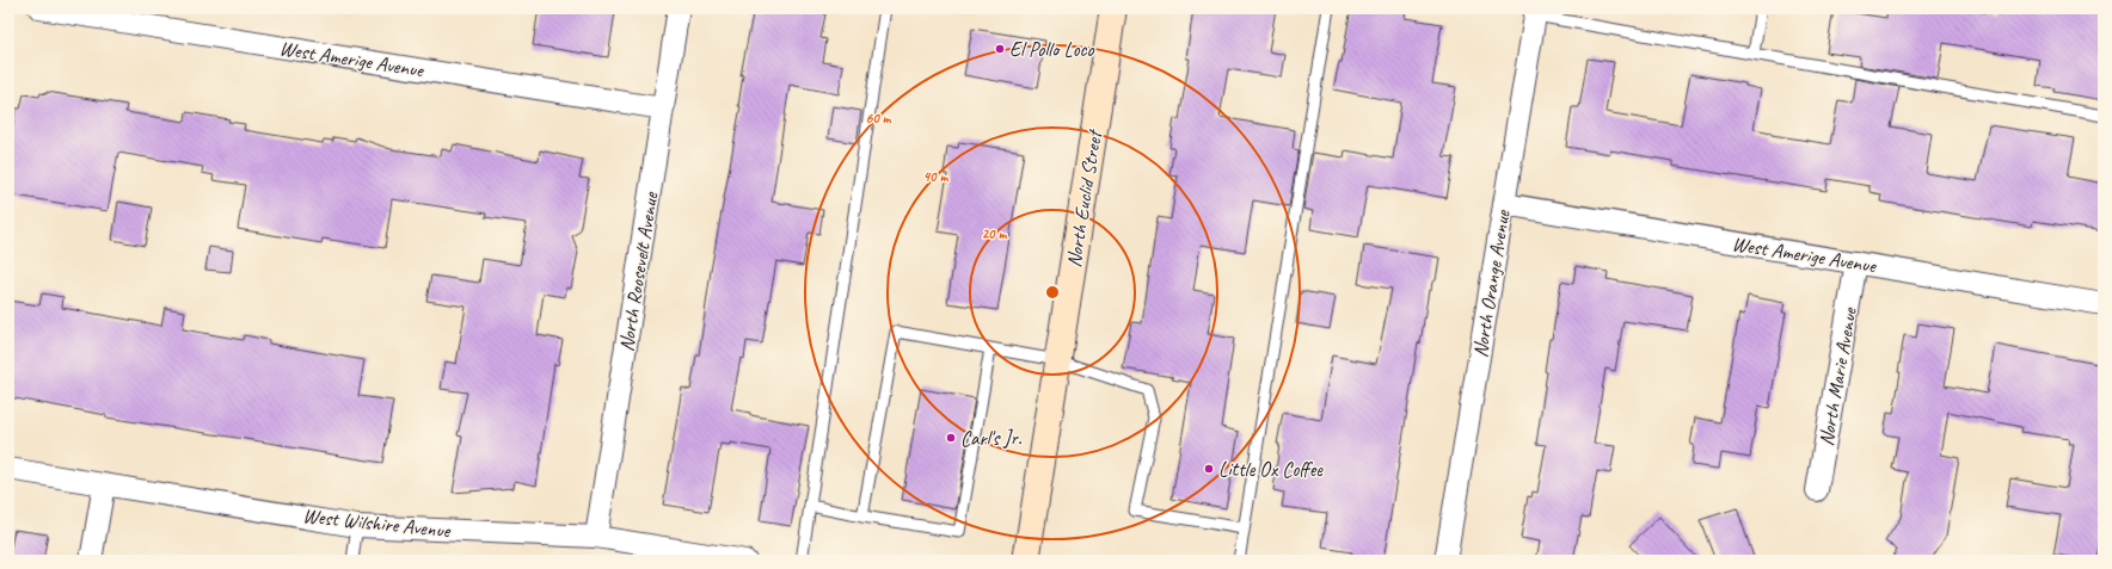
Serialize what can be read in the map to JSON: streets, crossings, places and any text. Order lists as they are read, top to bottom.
{
  "streets": {
    "main road": ["North Euclid Street"],
    "street": [
      "West Amerige Avenue",
      "North Roosevelt Avenue",
      "North Orange Avenue",
      "North Marie Avenue",
      "West Wilshire Avenue"
    ]
  },
  "crossings": [
    ["West Amerige Avenue", "North Roosevelt Avenue"],
    ["West Amerige Avenue", "North Orange Avenue"],
    ["West Amerige Avenue", "North Marie Avenue"],
    ["North Roosevelt Avenue", "West Wilshire Avenue"]
  ],
  "places": ["El Pollo Loco", "Carl's Jr.", "Little Ox Coffee"],
  "rings": ["60 m", "40 m", "20 m"]
}
